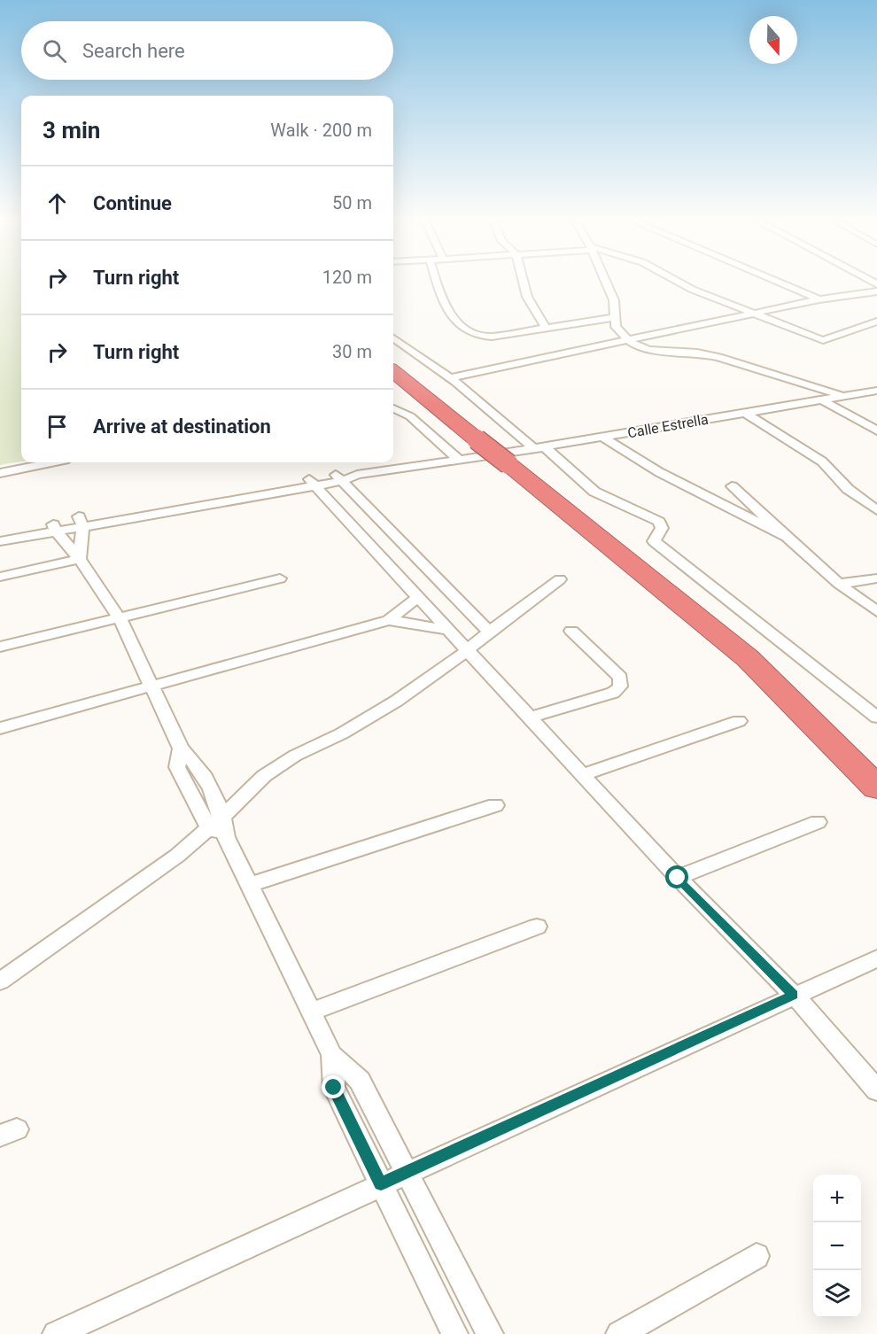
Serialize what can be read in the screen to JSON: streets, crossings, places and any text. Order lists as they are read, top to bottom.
{
  "streets": {
    "street": ["Calle Estrella"]
  },
  "north": "bottom",
  "page": {
    "search": "Search here",
    "heading": ["3 min", "Walk · 200 m"],
    "list": [
      ["Continue", "50 m"],
      ["Turn right", "120 m"],
      ["Turn right", "30 m"],
      "Arrive at destination"
    ],
    "map_buttons": ["+", "−"]
  }
}
